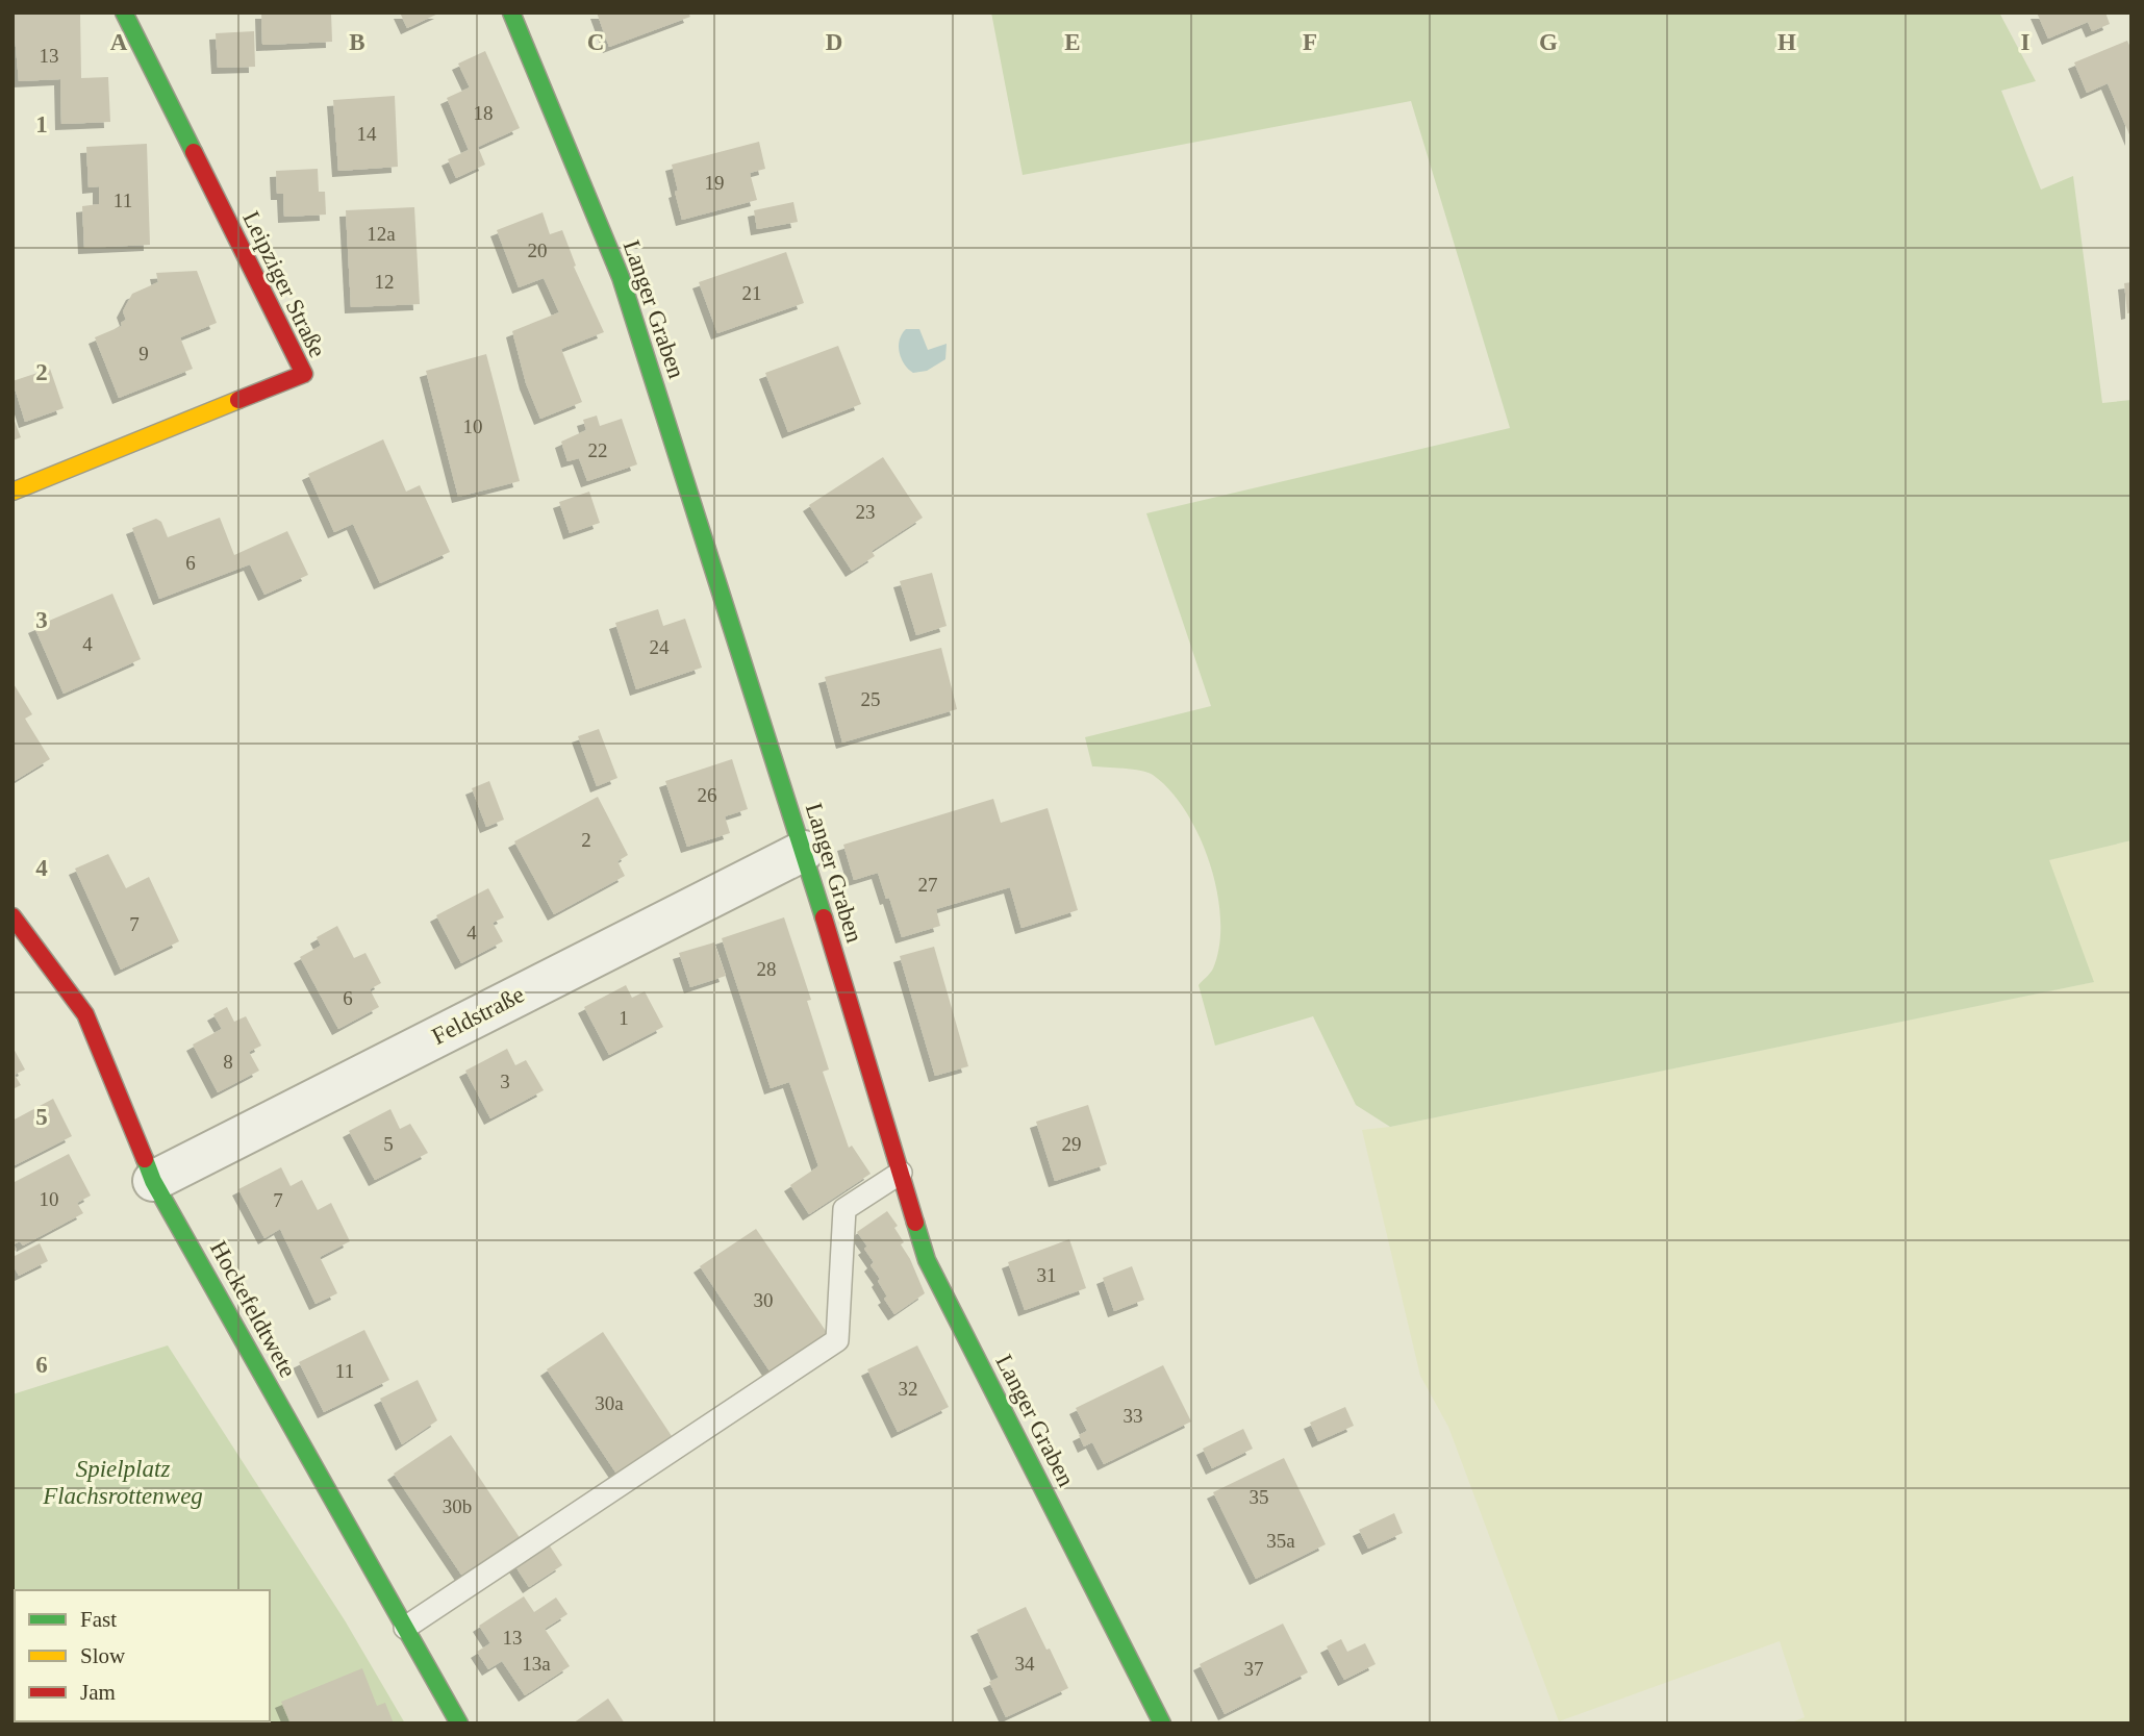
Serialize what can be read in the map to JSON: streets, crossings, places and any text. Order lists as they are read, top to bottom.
{
  "streets": {
    "street": [
      "Leipziger Straße",
      "Langer Graben",
      "Feldstraße",
      "Hockefeldtwete"
    ]
  },
  "crossings": [
    ["Langer Graben", "Feldstraße"],
    ["Feldstraße", "Hockefeldtwete"]
  ],
  "parks": ["Spielplatz Flachsrottenweg"],
  "house_numbers": [
    "13",
    "18",
    "14",
    "19",
    "11",
    "12a",
    "20",
    "12",
    "21",
    "9",
    "10",
    "22",
    "23",
    "6",
    "4",
    "24",
    "25",
    "26",
    "2",
    "27",
    "7",
    "4",
    "28",
    "6",
    "1",
    "8",
    "3",
    "5",
    "29",
    "10",
    "7",
    "31",
    "30",
    "11",
    "32",
    "30a",
    "33",
    "35",
    "30b",
    "35a",
    "13",
    "13a",
    "34",
    "37"
  ],
  "legend": ["Fast", "Slow", "Jam"],
  "grid": {
    "columns": [
      "A",
      "B",
      "C",
      "D",
      "E",
      "F",
      "G",
      "H",
      "I"
    ],
    "rows": [
      "1",
      "2",
      "3",
      "4",
      "5",
      "6"
    ]
  }
}
